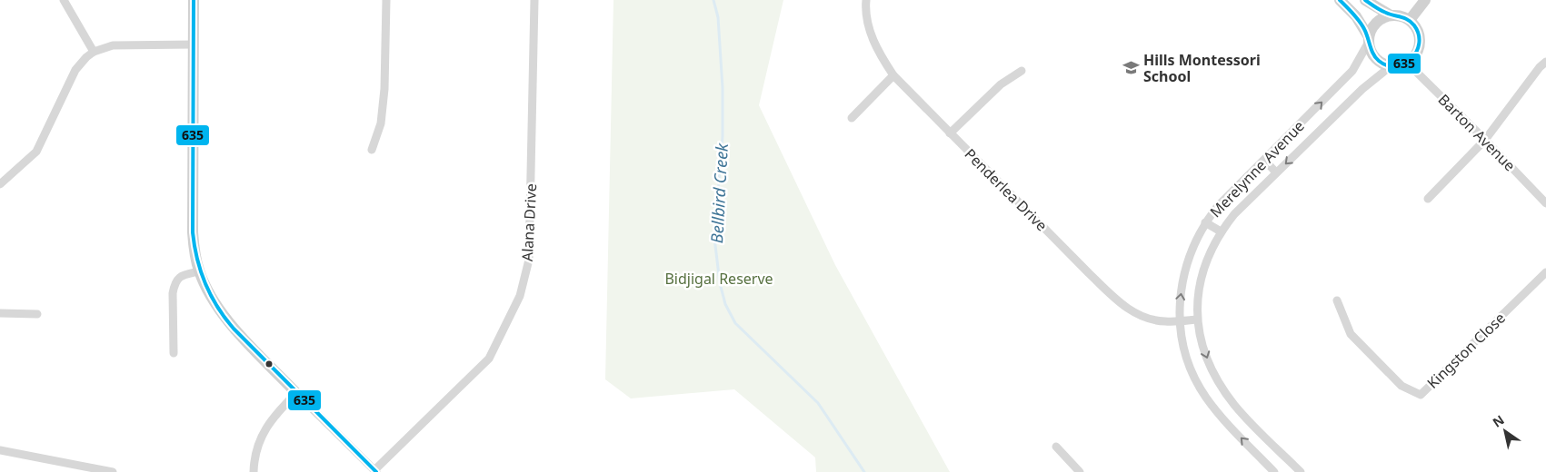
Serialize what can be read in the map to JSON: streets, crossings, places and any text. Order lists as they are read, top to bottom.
{
  "streets": {
    "street": [
      "Barton Avenue",
      "Merelynne Avenue",
      "Penderlea Drive",
      "Alana Drive",
      "Kingston Close"
    ]
  },
  "crossings": [
    ["Barton Avenue", "Merelynne Avenue"],
    ["Merelynne Avenue", "Penderlea Drive"]
  ],
  "water": ["Bellbird Creek"],
  "parks": ["Bidjigal Reserve"],
  "places": {
    "school or university": ["Hills Montessori School"]
  },
  "lines": ["transit line 635"],
  "north": "top left"
}
